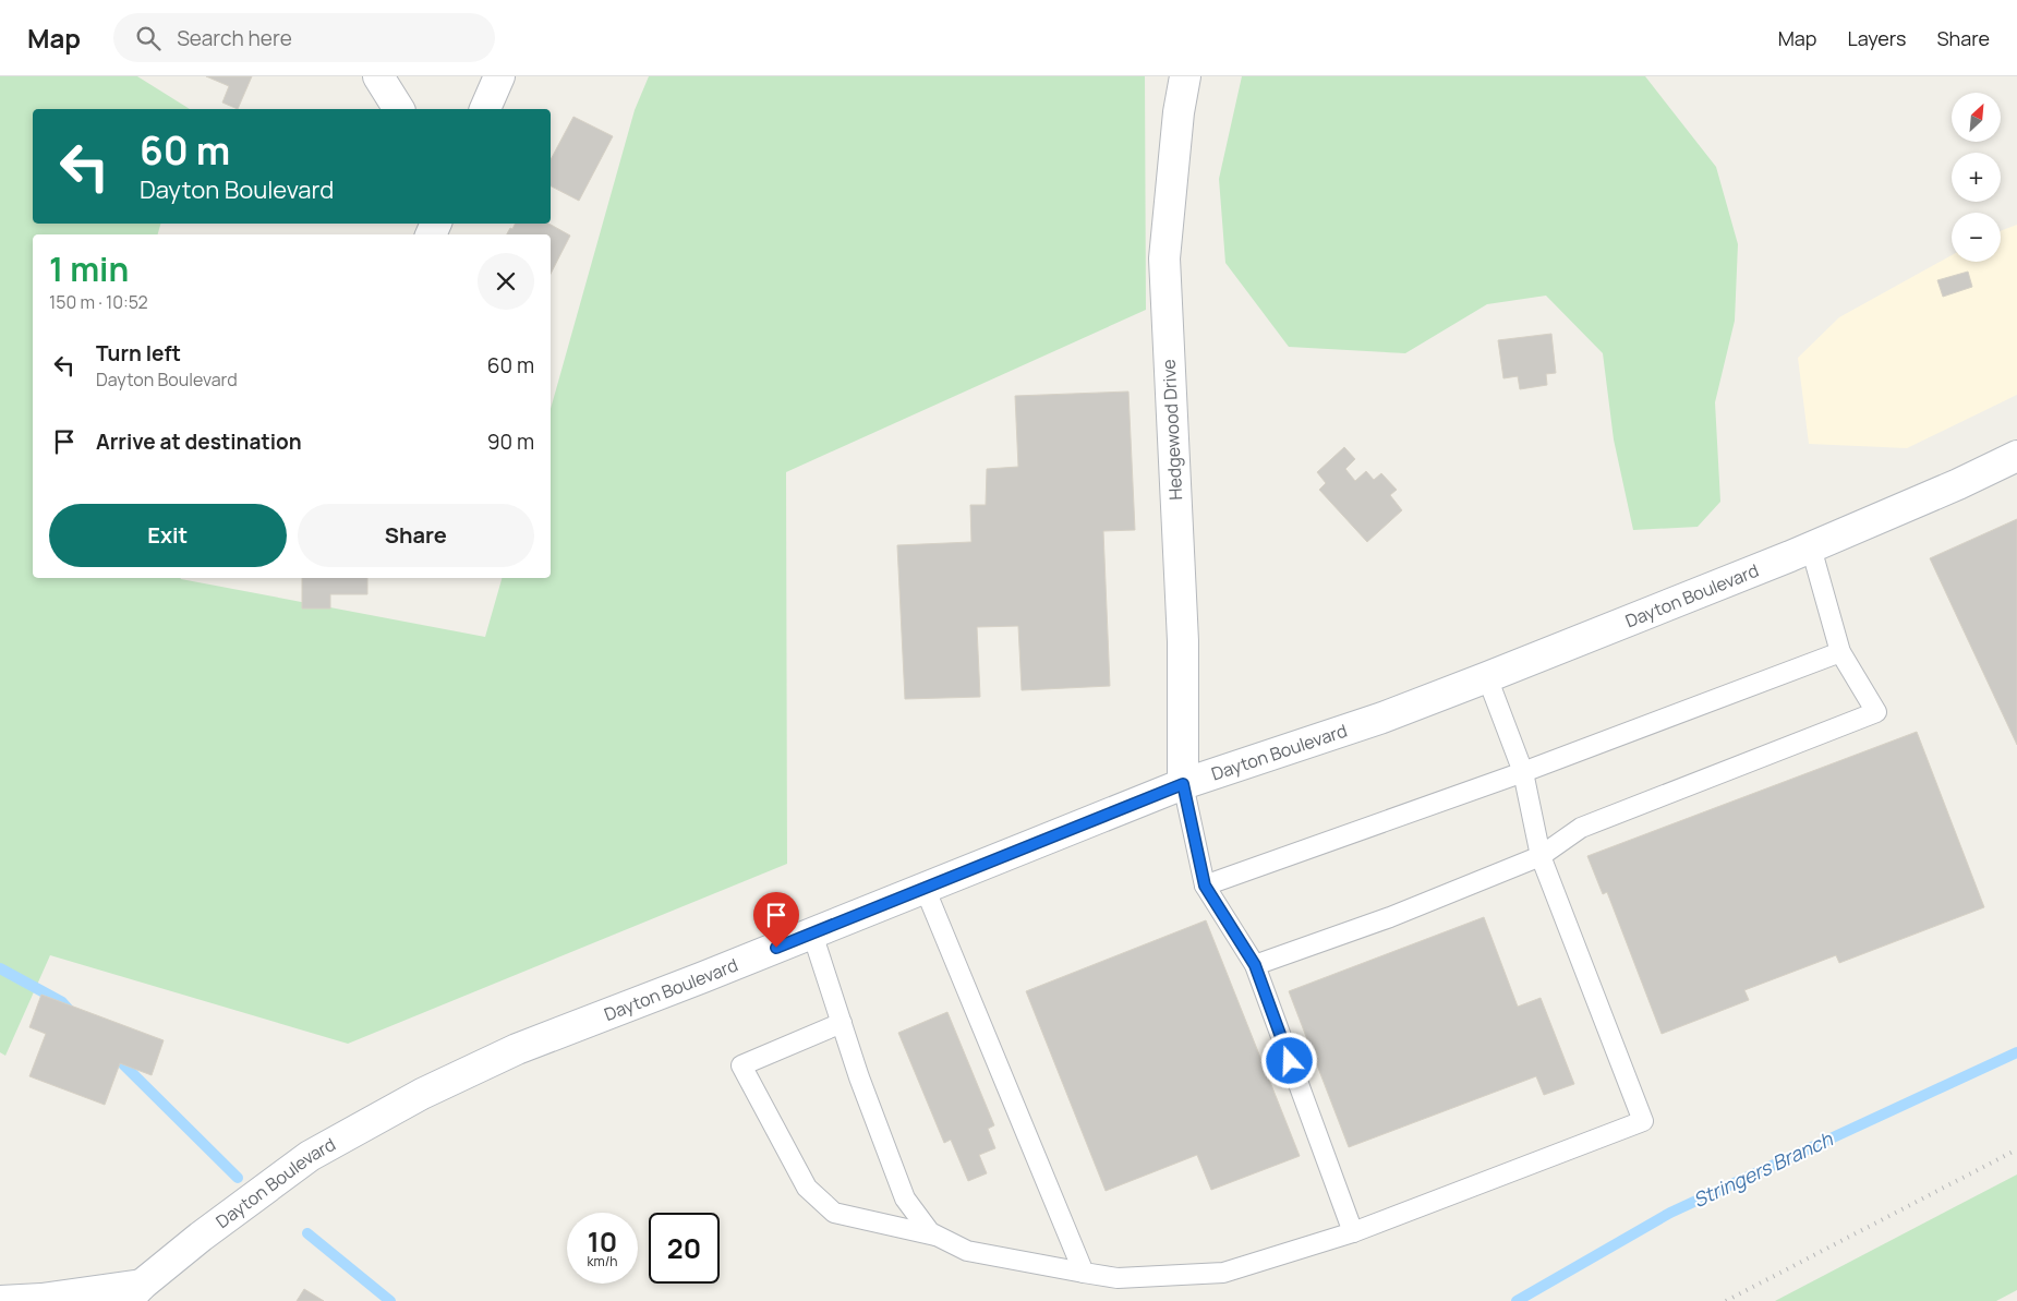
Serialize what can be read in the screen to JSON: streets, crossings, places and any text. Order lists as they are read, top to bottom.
{
  "streets": {
    "main road": ["Hedgewood Drive", "Dayton Boulevard"]
  },
  "crossings": [
    ["Hedgewood Drive", "Dayton Boulevard"]
  ],
  "water": ["Stringers Branch"],
  "north": "top right",
  "page": {
    "header": "Map",
    "search": "Search here",
    "nav": ["Map", "Layers", "Share"],
    "map_buttons": ["+", "−"],
    "turn": ["60 m", "Dayton Boulevard"],
    "heading": ["1 min", "150 m · 10:52"],
    "list": [
      {
        "name": "Turn left",
        "note": "Dayton Boulevard",
        "value": "60 m"
      },
      {
        "name": "Arrive at destination",
        "value": "90 m"
      }
    ],
    "buttons": ["Exit", "Share"],
    "speed": "10 km/h",
    "limit": "20"
  }
}
